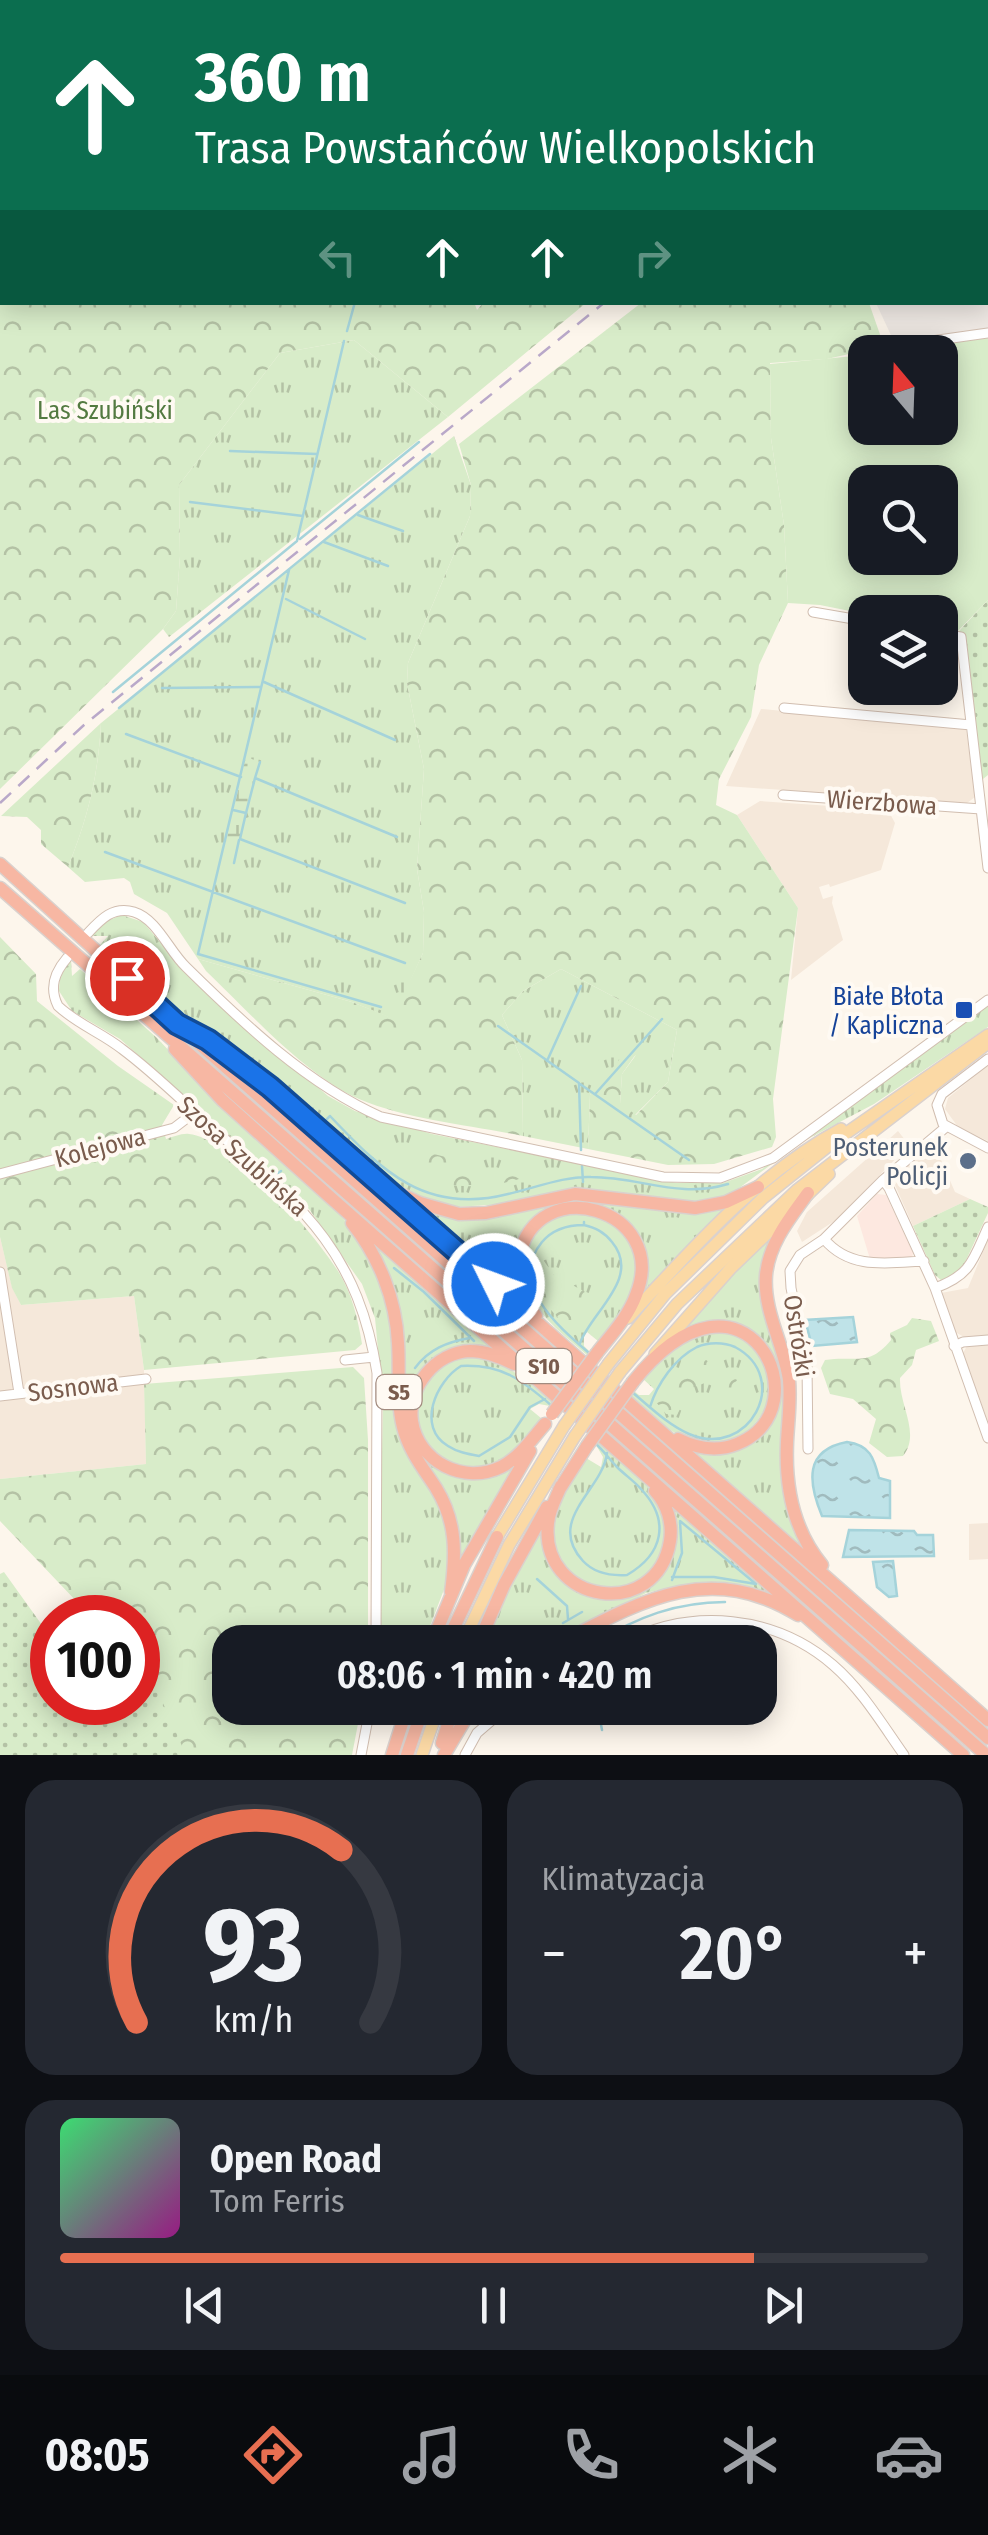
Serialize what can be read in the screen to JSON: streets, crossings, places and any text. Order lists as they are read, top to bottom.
{
  "streets": {
    "highway": ["S10", "S5"],
    "street": [
      "Wierzbowa",
      "Kolejowa",
      "Szosa Szubińska",
      "Ostróżki",
      "Sosnowa"
    ]
  },
  "crossings": [
    ["Kolejowa", "Szosa Szubińska"],
    ["S10", "S5"]
  ],
  "parks": ["Las Szubiński"],
  "places": {
    "transit": ["Białe Błota / Kapliczna"],
    "other": ["Posterunek Policji"]
  },
  "north": "top",
  "page": {
    "turn": ["360 m", "Trasa Powstańców Wielkopolskich"],
    "limit": "100",
    "trip": "08:06 · 1 min · 420 m",
    "tile": "Klimatyzacja",
    "heat": ["−", "20°", "+"],
    "song": ["Open Road", "Tom Ferris"],
    "tabs": "08:05",
    "gauge": ["93", "km/h"]
  }
}
